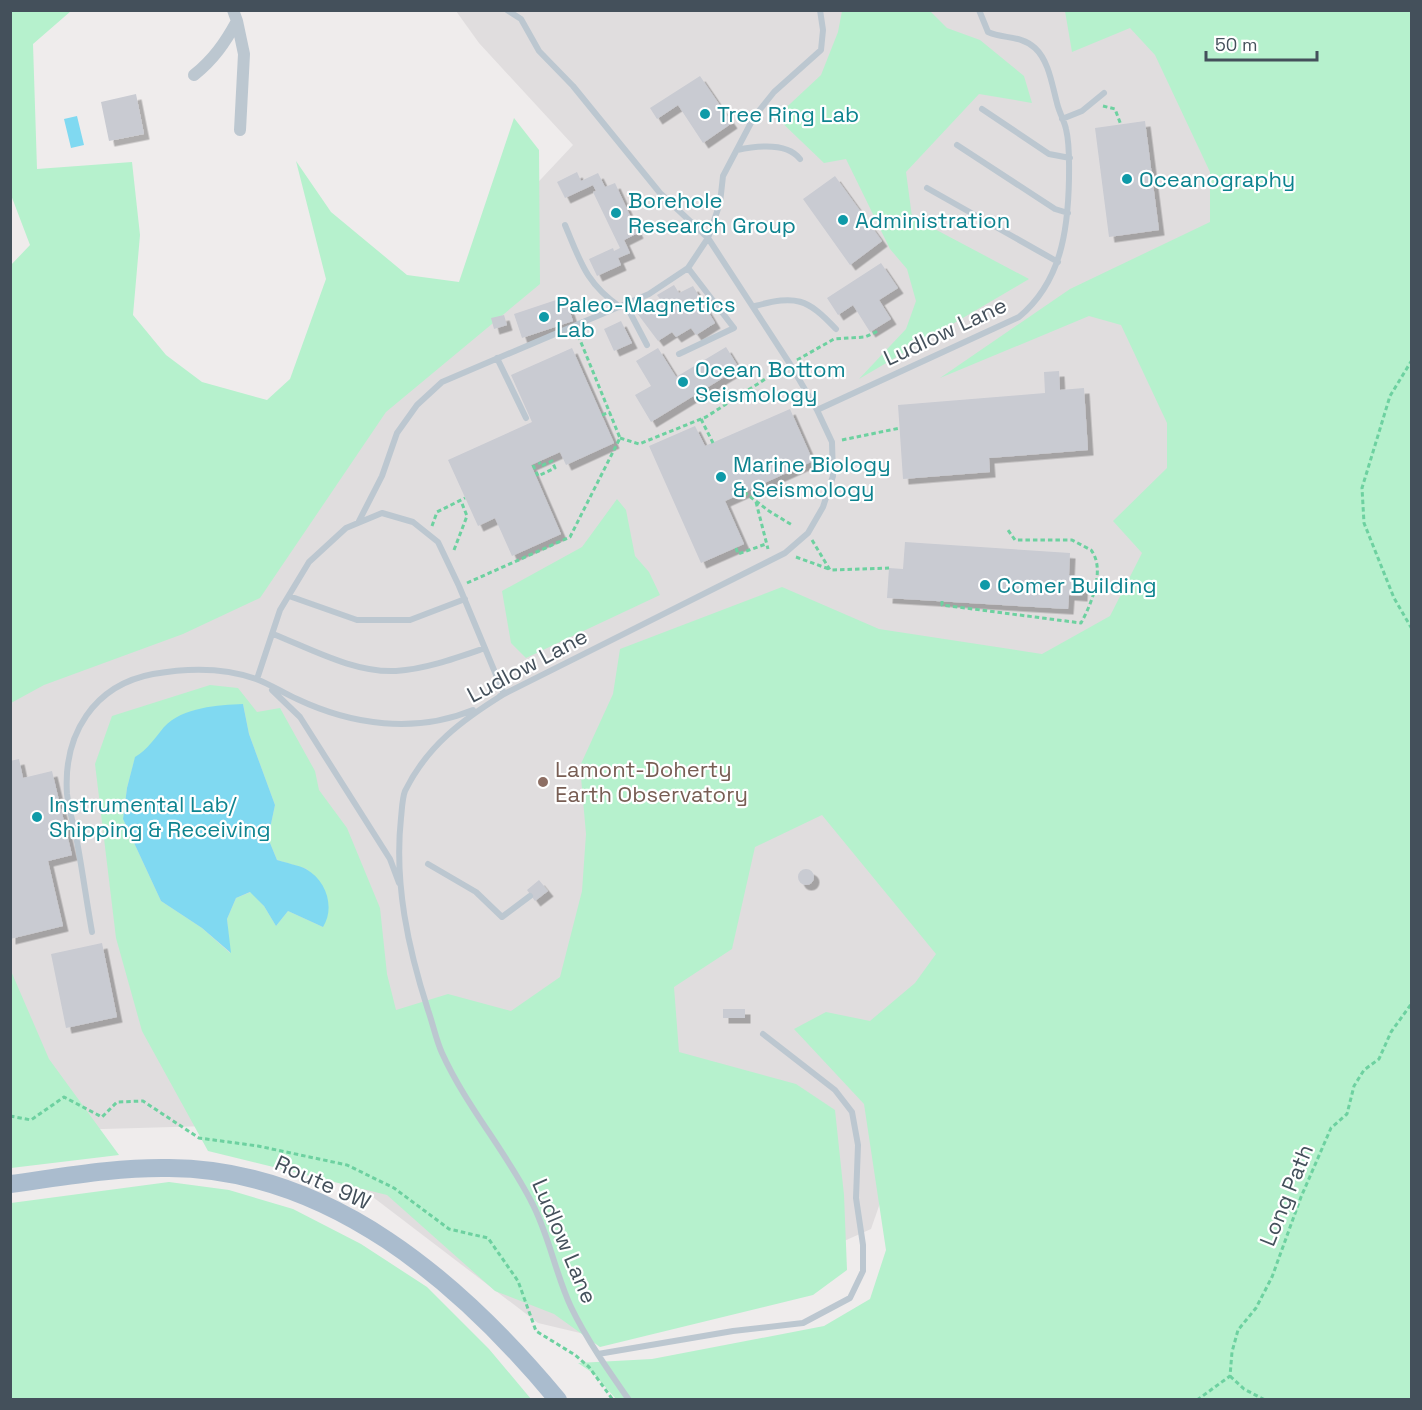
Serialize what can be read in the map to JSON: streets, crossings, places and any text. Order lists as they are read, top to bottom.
{
  "streets": {
    "main road": ["Route 9W"],
    "lane": ["Ludlow Lane"],
    "path": ["Long Path"]
  },
  "places": [
    "Tree Ring Lab",
    "Oceanography",
    "Borehole Research Group",
    "Administration",
    "Paleo-Magnetics Lab",
    "Ocean Bottom Seismology",
    "Marine Biology & Seismology",
    "Comer Building",
    "Lamont-Doherty Earth Observatory",
    "Instrumental Lab/ Shipping & Receiving"
  ],
  "scale_bar": "50 m"
}
